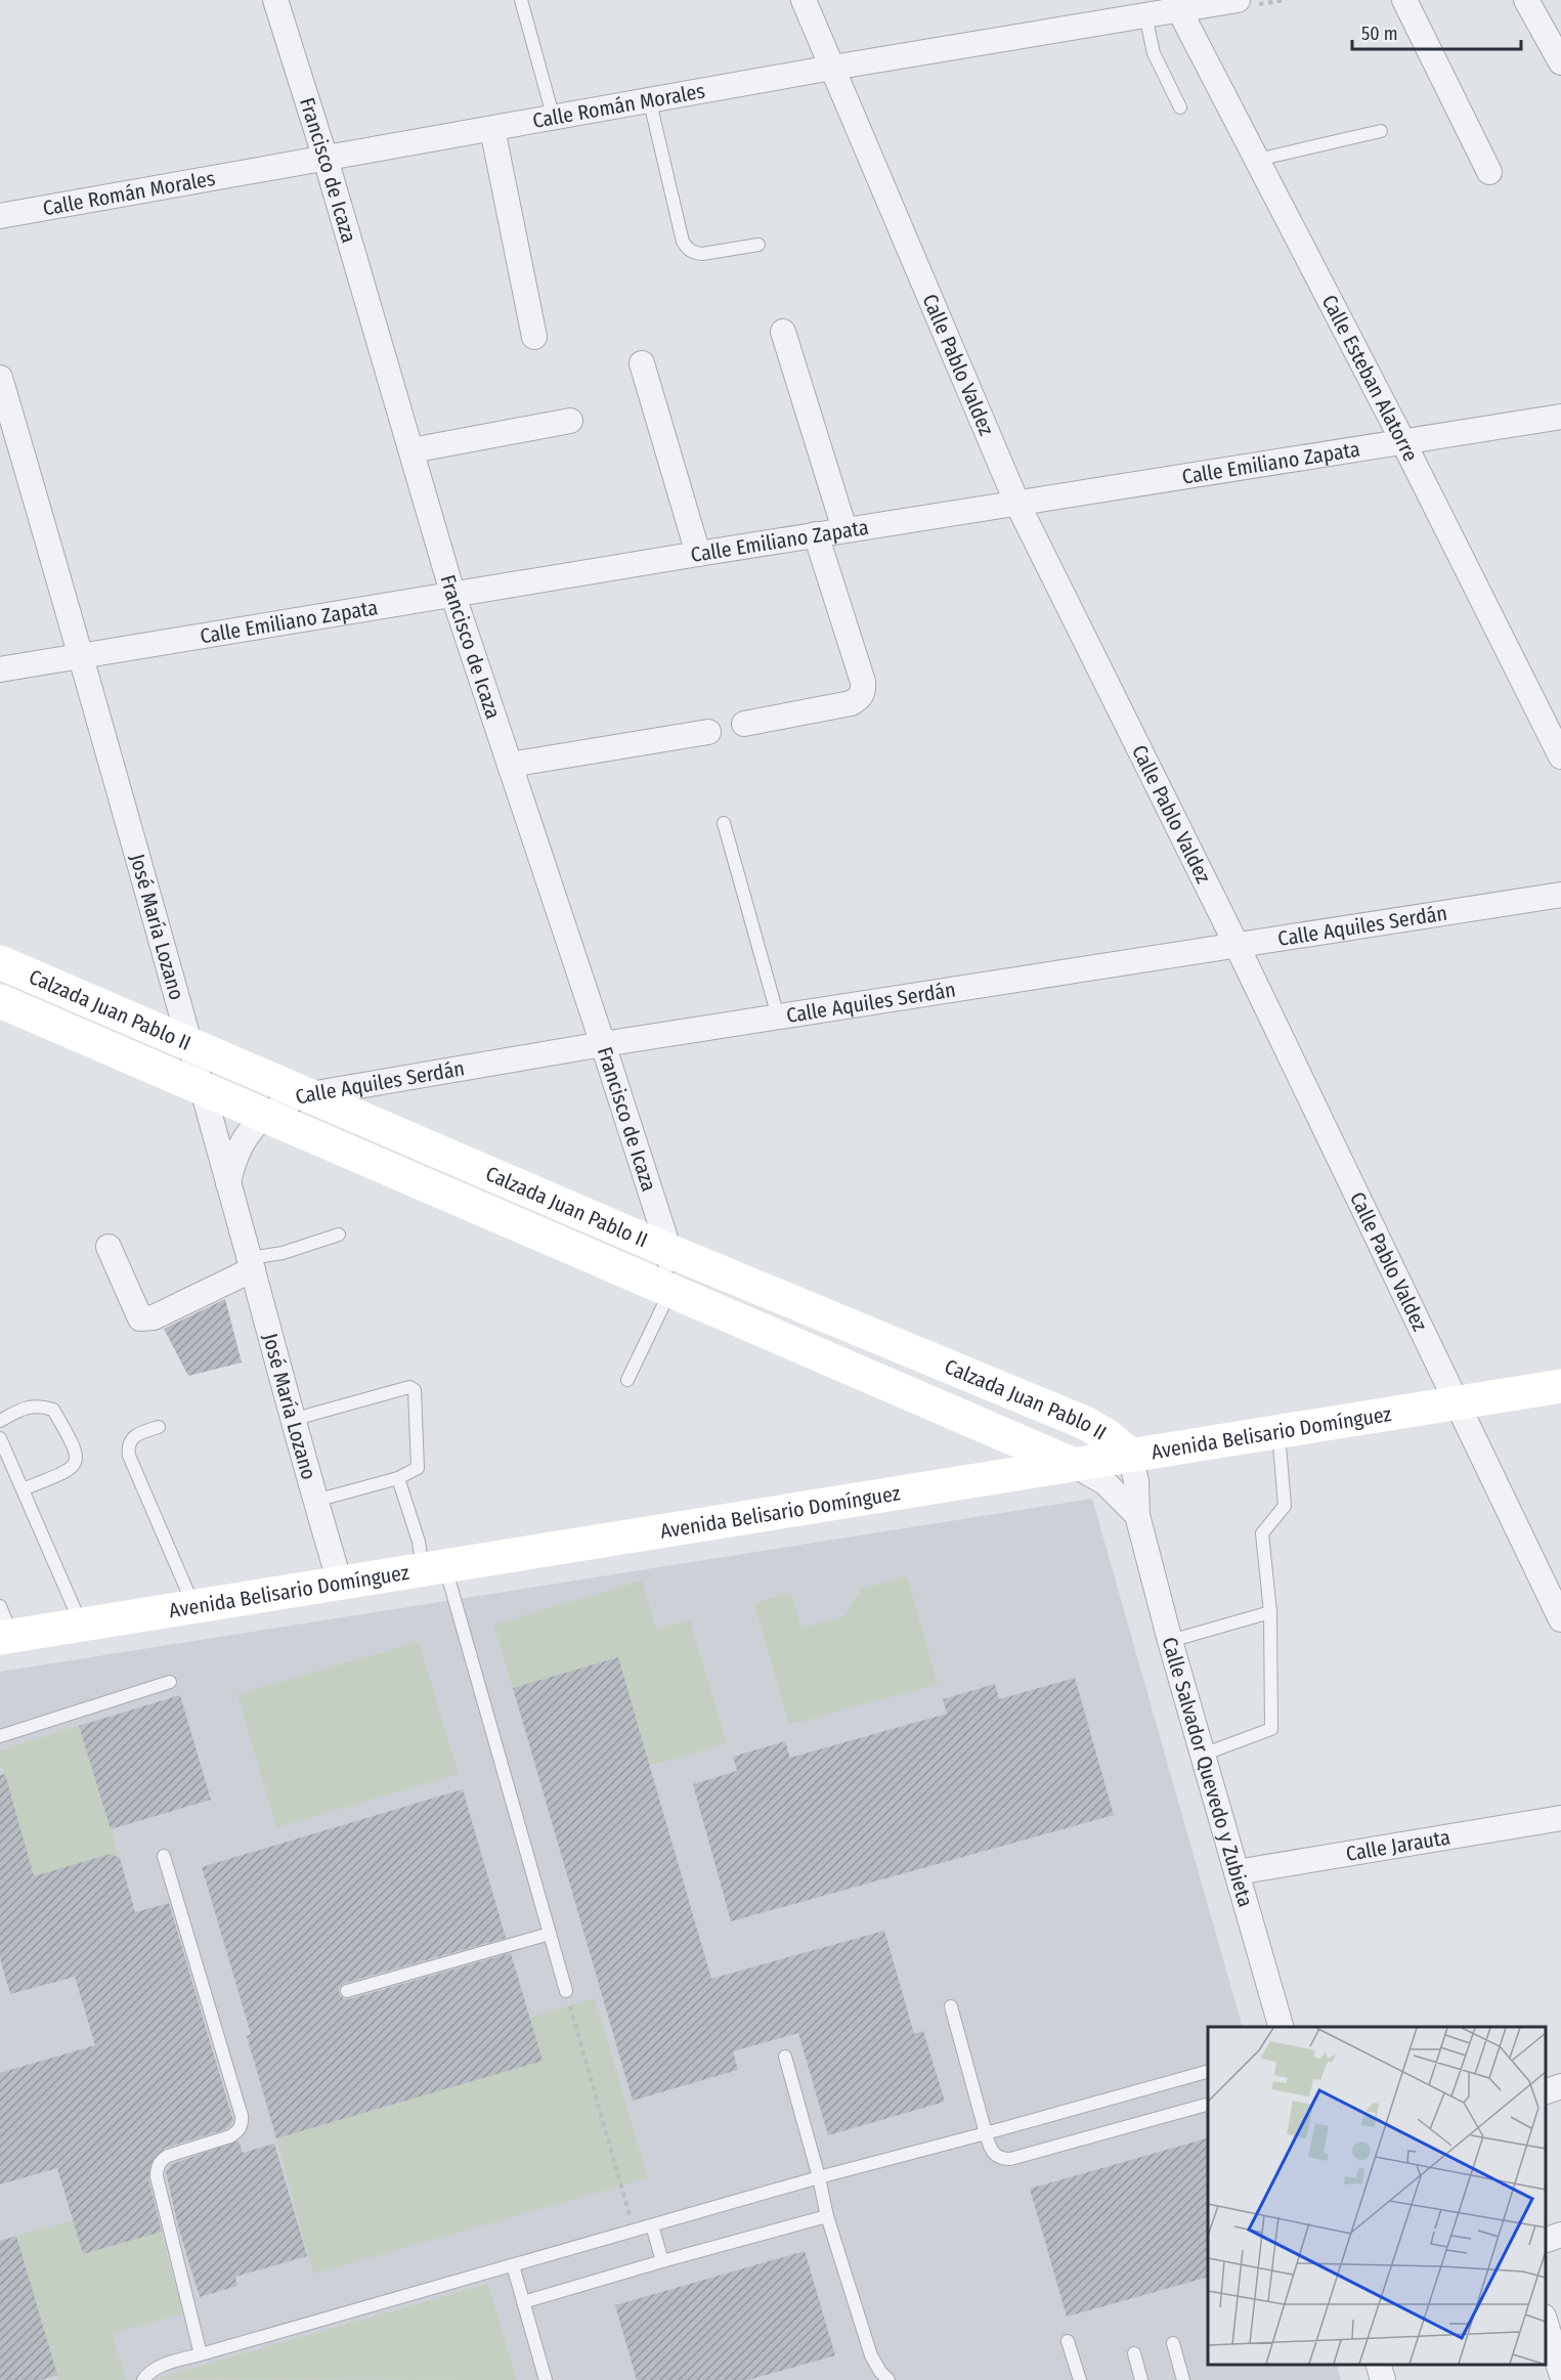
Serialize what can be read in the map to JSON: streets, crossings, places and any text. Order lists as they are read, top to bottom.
{
  "streets": {
    "main road": ["Calzada Juan Pablo II", "Avenida Belisario Domínguez"],
    "street": [
      "Calle Román Morales",
      "Francisco de Icaza",
      "Calle Pablo Valdez",
      "Calle Esteban Alatorre",
      "Calle Emiliano Zapata",
      "Calle Aquiles Serdán",
      "José María Lozano",
      "Calle Salvador Quevedo y Zubieta",
      "Calle Jarauta"
    ]
  },
  "crossings": [
    ["Calle Román Morales", "Francisco de Icaza"],
    ["Calle Román Morales", "Calle Pablo Valdez"],
    ["Calle Román Morales", "Calle Esteban Alatorre"],
    ["Francisco de Icaza", "Calle Emiliano Zapata"],
    ["Francisco de Icaza", "Calle Aquiles Serdán"],
    ["Francisco de Icaza", "Calzada Juan Pablo II"],
    ["Calle Pablo Valdez", "Calle Emiliano Zapata"],
    ["Calle Pablo Valdez", "Calle Aquiles Serdán"],
    ["Calle Pablo Valdez", "Avenida Belisario Domínguez"],
    ["Calle Esteban Alatorre", "Calle Emiliano Zapata"],
    ["Calle Emiliano Zapata", "José María Lozano"],
    ["Calle Aquiles Serdán", "José María Lozano"],
    ["Calle Aquiles Serdán", "Calzada Juan Pablo II"],
    ["José María Lozano", "Calzada Juan Pablo II"],
    ["José María Lozano", "Avenida Belisario Domínguez"],
    ["Calzada Juan Pablo II", "Avenida Belisario Domínguez"],
    ["Calzada Juan Pablo II", "Calle Salvador Quevedo y Zubieta"],
    ["Avenida Belisario Domínguez", "Calle Salvador Quevedo y Zubieta"],
    ["Calle Salvador Quevedo y Zubieta", "Calle Jarauta"]
  ],
  "scale_bar": "50 m"
}
